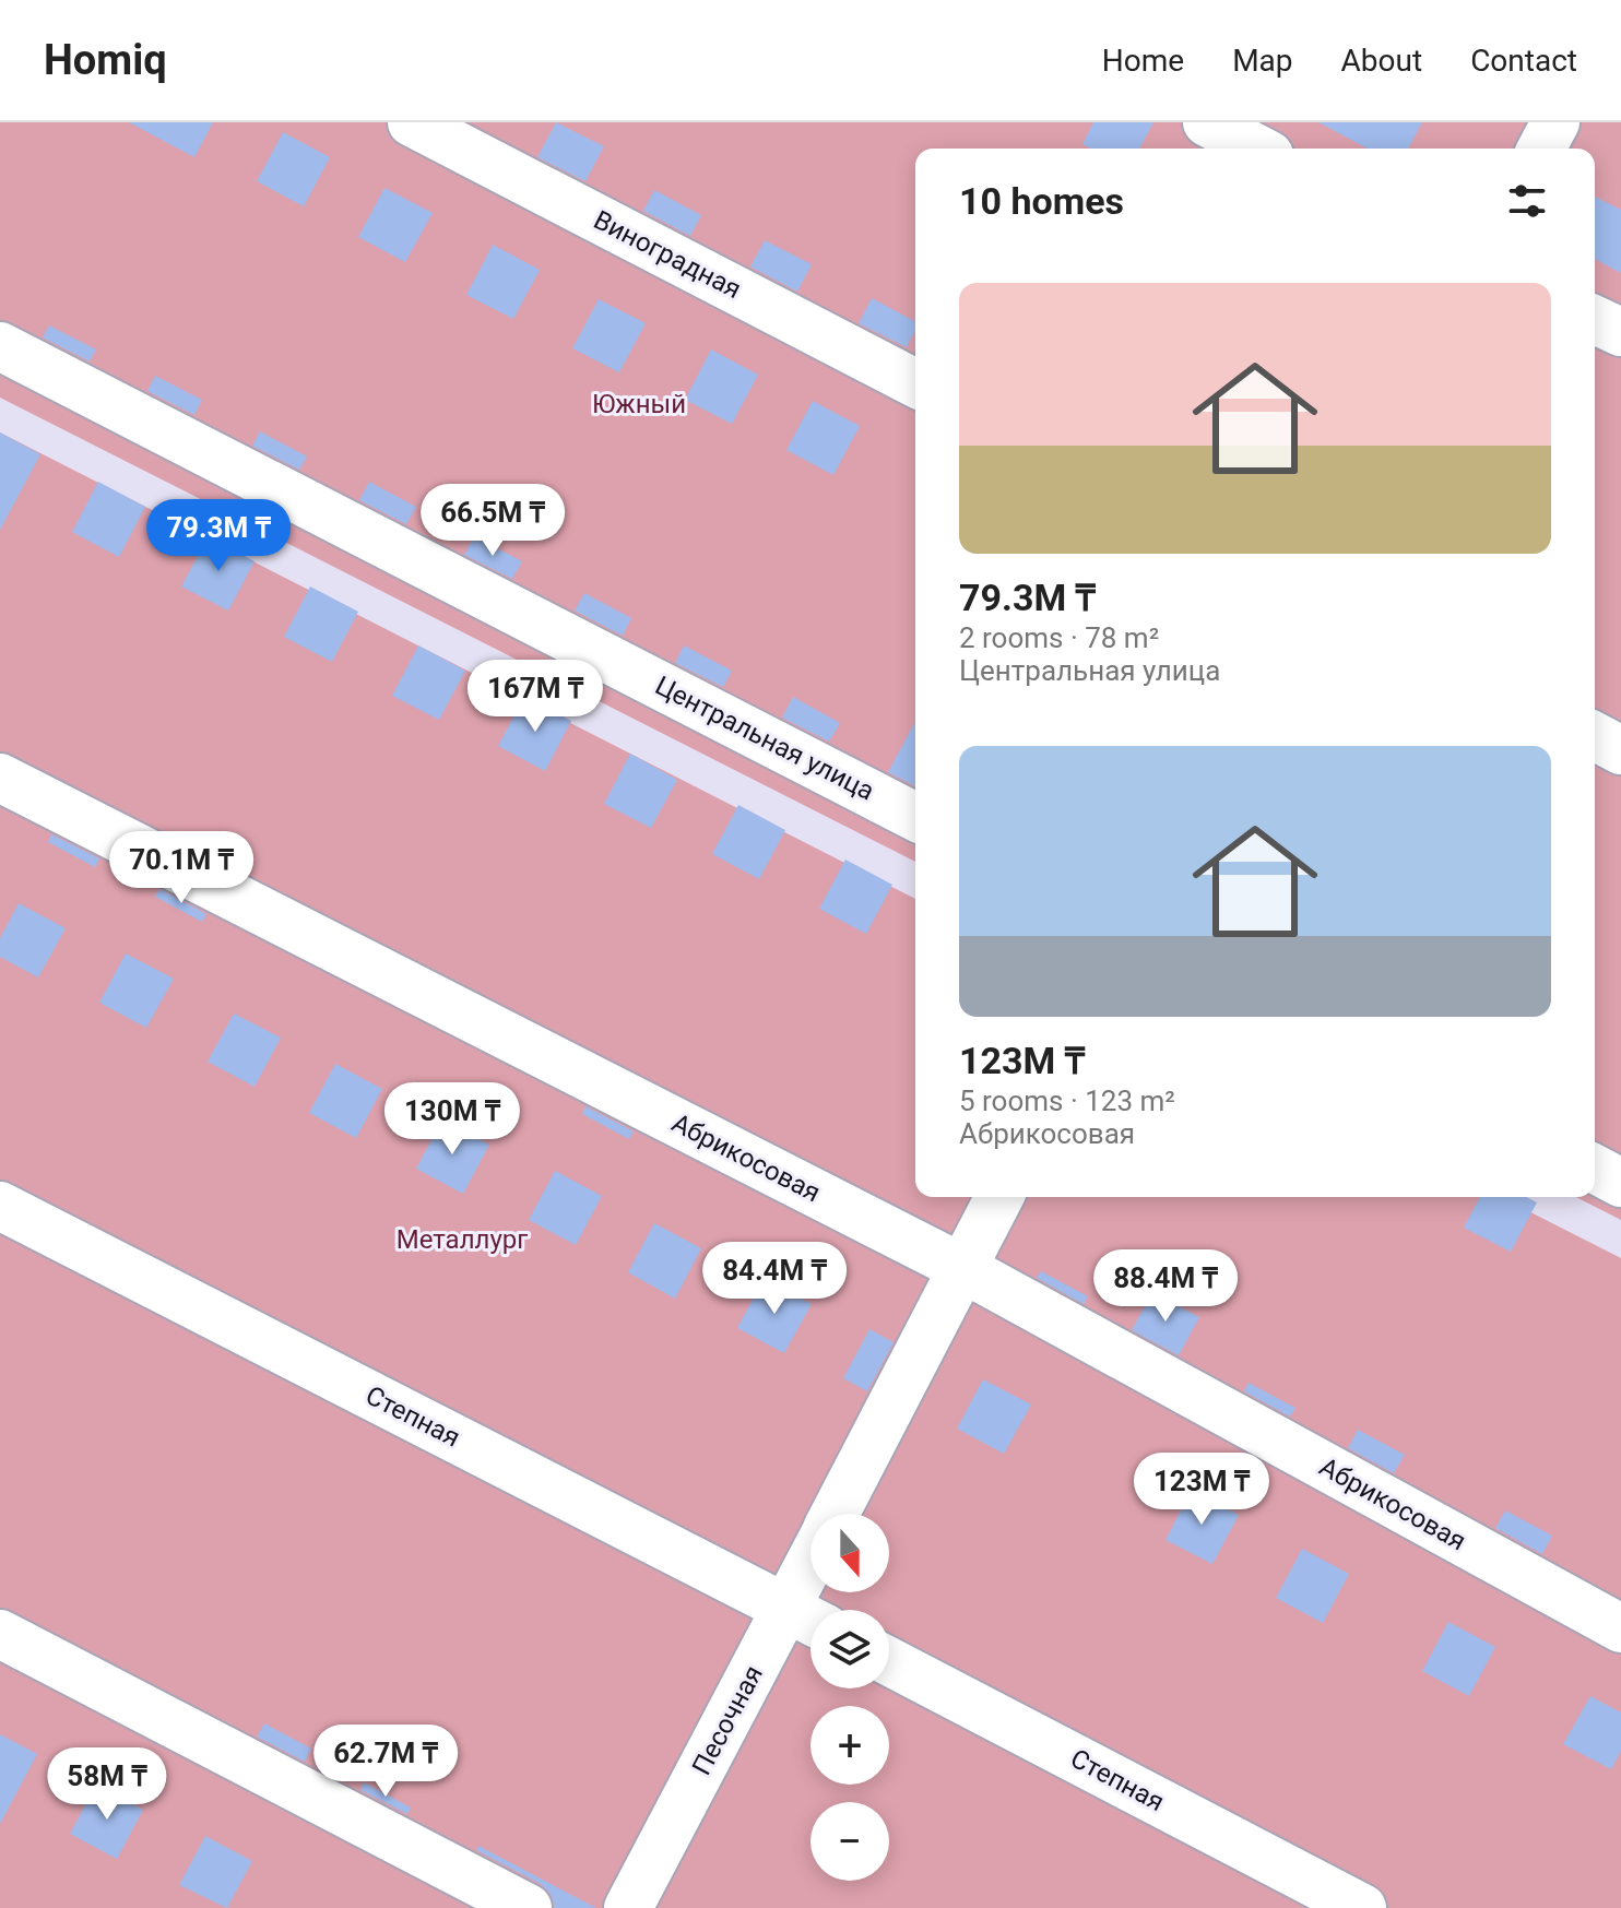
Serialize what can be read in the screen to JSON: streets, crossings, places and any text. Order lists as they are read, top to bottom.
{
  "streets": {
    "street": [
      "Виноградная",
      "Центральная улица",
      "Абрикосовая",
      "Степная",
      "Песочная"
    ]
  },
  "crossings": [
    ["Абрикосовая", "Песочная"],
    ["Степная", "Песочная"]
  ],
  "parks": ["Южный", "Металлург"],
  "north": "bottom",
  "page": {
    "header": "Homiq",
    "nav": [
      "Home",
      "Map",
      "About",
      "Contact"
    ],
    "heading": "10 homes",
    "list": [
      {
        "name": "79.3M ₸",
        "note": "2 rooms · 78 m² · Центральная улица"
      },
      {
        "name": "123M ₸",
        "note": "5 rooms · 123 m² · Абрикосовая"
      }
    ],
    "price": [
      "66.5M ₸",
      "79.3M ₸",
      "167M ₸",
      "70.1M ₸",
      "130M ₸",
      "84.4M ₸",
      "88.4M ₸",
      "123M ₸",
      "62.7M ₸",
      "58M ₸"
    ],
    "map_buttons": ["+", "−"]
  }
}
